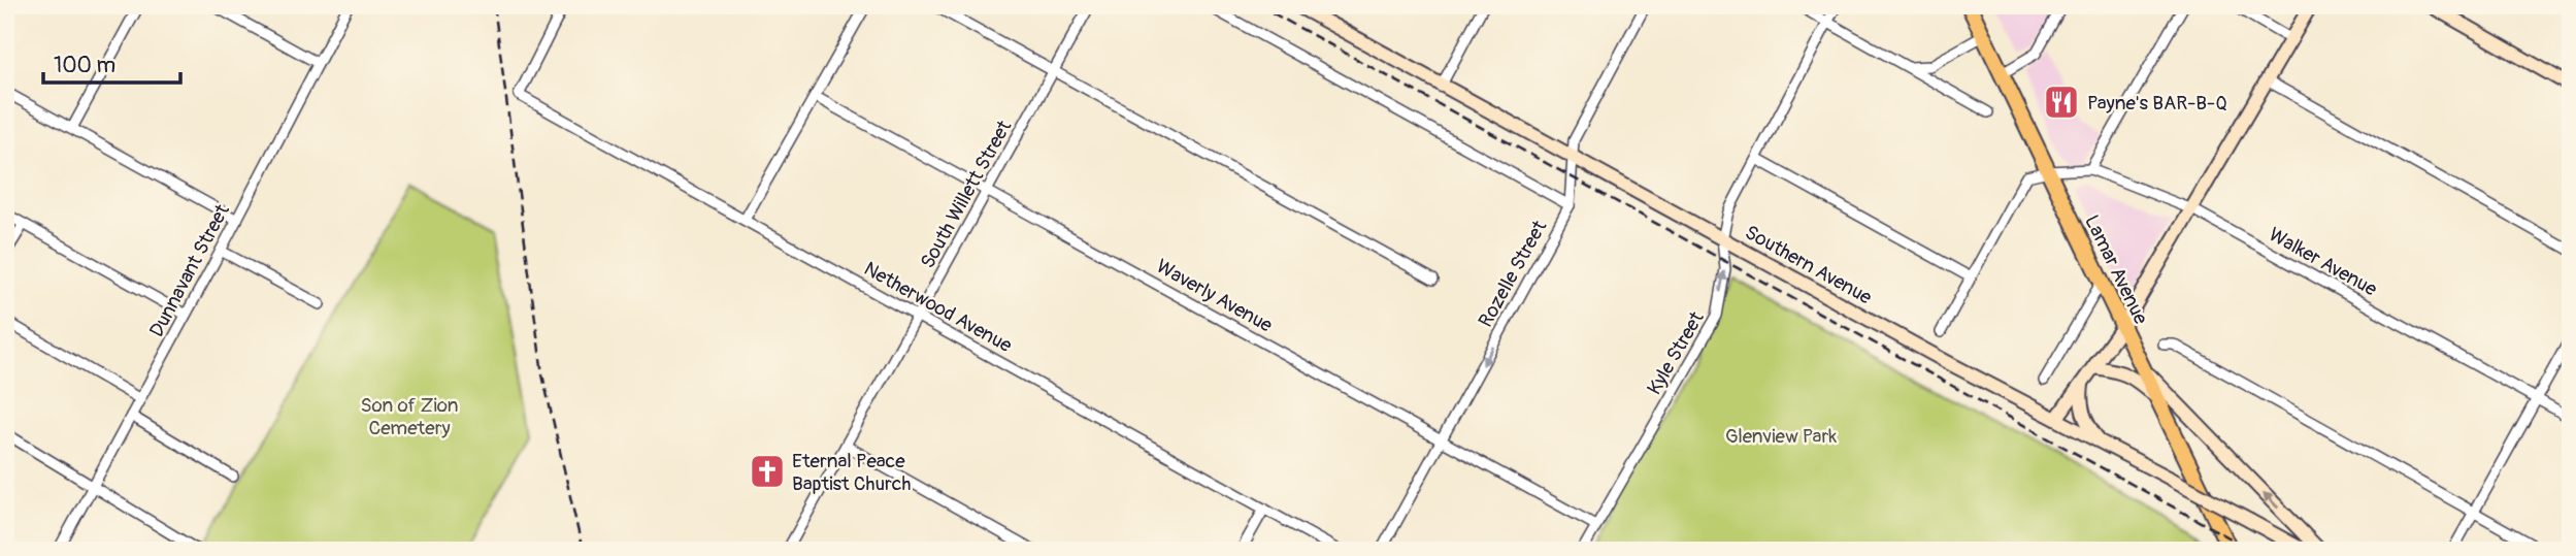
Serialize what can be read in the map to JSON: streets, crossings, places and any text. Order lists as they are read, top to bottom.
{
  "streets": {
    "main road": ["Southern Avenue", "Lamar Avenue"],
    "street": [
      "South Willett Street",
      "Walker Avenue",
      "Dunnavant Street",
      "Rozelle Street",
      "Waverly Avenue",
      "Netherwood Avenue",
      "Kyle Street"
    ]
  },
  "crossings": [
    ["South Willett Street", "Waverly Avenue"],
    ["South Willett Street", "Netherwood Avenue"],
    ["Walker Avenue", "Lamar Avenue"],
    ["Southern Avenue", "Rozelle Street"],
    ["Southern Avenue", "Kyle Street"],
    ["Rozelle Street", "Waverly Avenue"],
    ["Waverly Avenue", "Kyle Street"]
  ],
  "one_way": ["Rozelle Street", "Kyle Street"],
  "parks": ["Son of Zion Cemetery", "Glenview Park"],
  "places": {
    "restaurant": ["Payne's BAR-B-Q"],
    "church": ["Eternal Peace Baptist Church"]
  },
  "scale_bar": "100 m"
}
